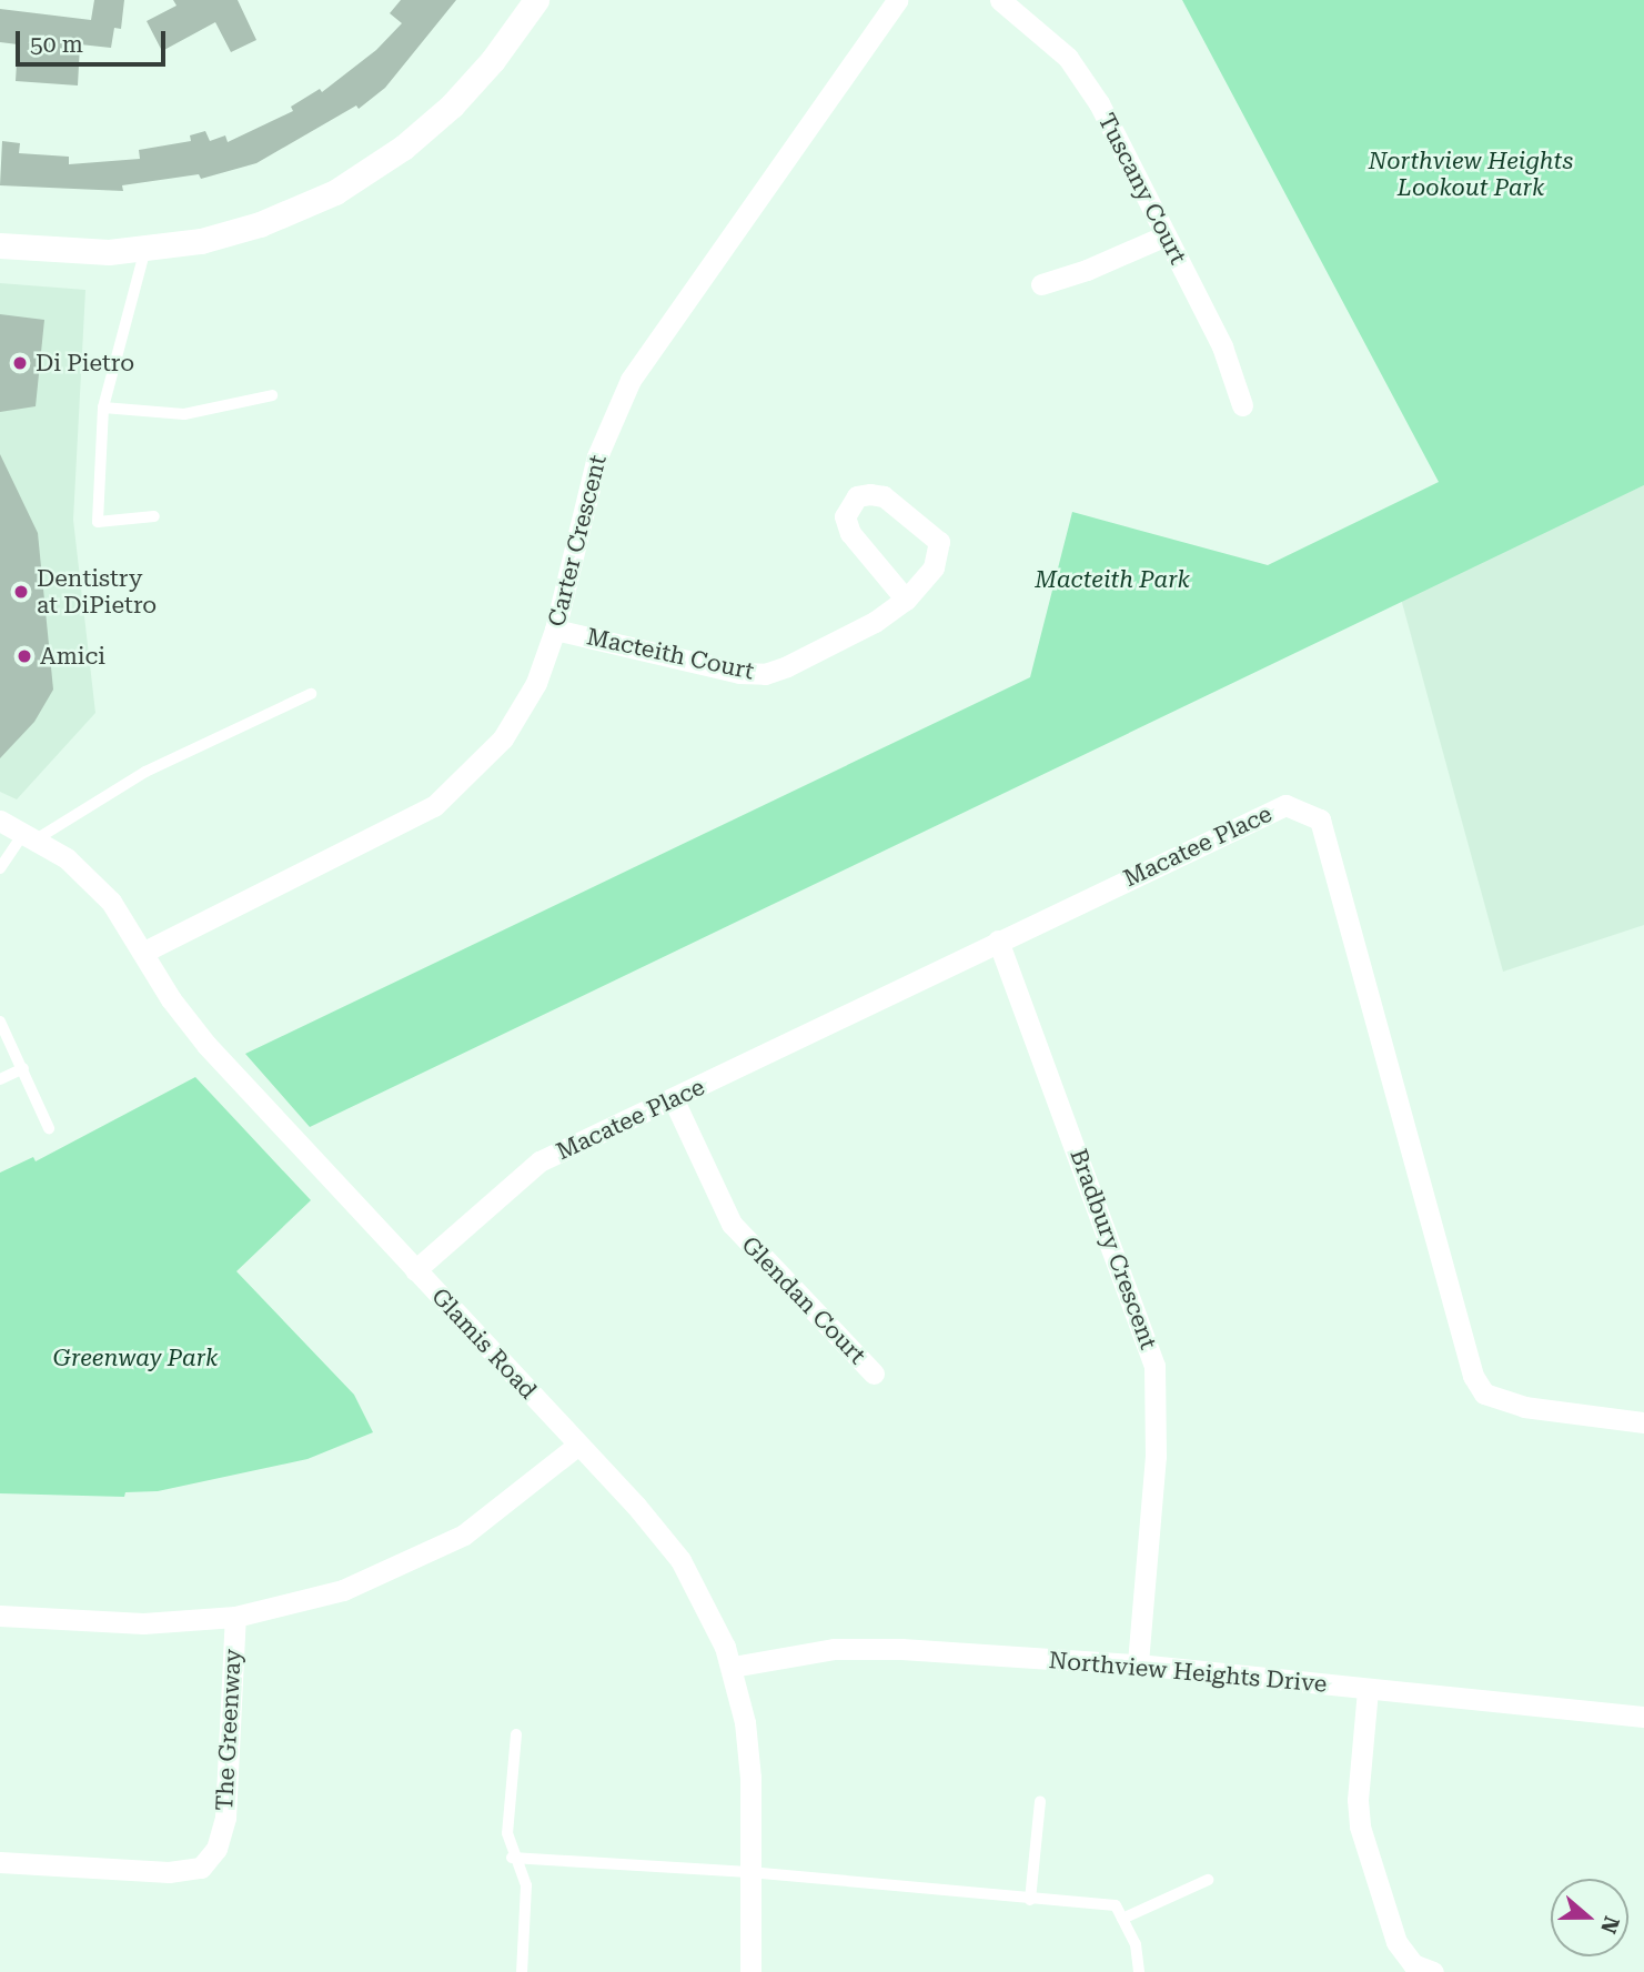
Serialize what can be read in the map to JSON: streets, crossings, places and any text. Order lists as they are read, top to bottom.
{
  "streets": {
    "street": [
      "Tuscany Court",
      "Carter Crescent",
      "Macteith Court",
      "Macatee Place",
      "Bradbury Crescent",
      "Glendan Court",
      "Glamis Road",
      "Northview Heights Drive",
      "The Greenway"
    ]
  },
  "crossings": [
    ["Carter Crescent", "Macteith Court"],
    ["Carter Crescent", "Glamis Road"],
    ["Macatee Place", "Bradbury Crescent"],
    ["Macatee Place", "Glendan Court"],
    ["Macatee Place", "Glamis Road"],
    ["Bradbury Crescent", "Northview Heights Drive"],
    ["Glamis Road", "Northview Heights Drive"],
    ["Glamis Road", "The Greenway"]
  ],
  "parks": ["Northview Heights Lookout Park", "Macteith Park", "Greenway Park"],
  "places": ["Di Pietro", "Dentistry at DiPietro", "Amici"],
  "scale_bar": "50 m",
  "north": "right"
}
